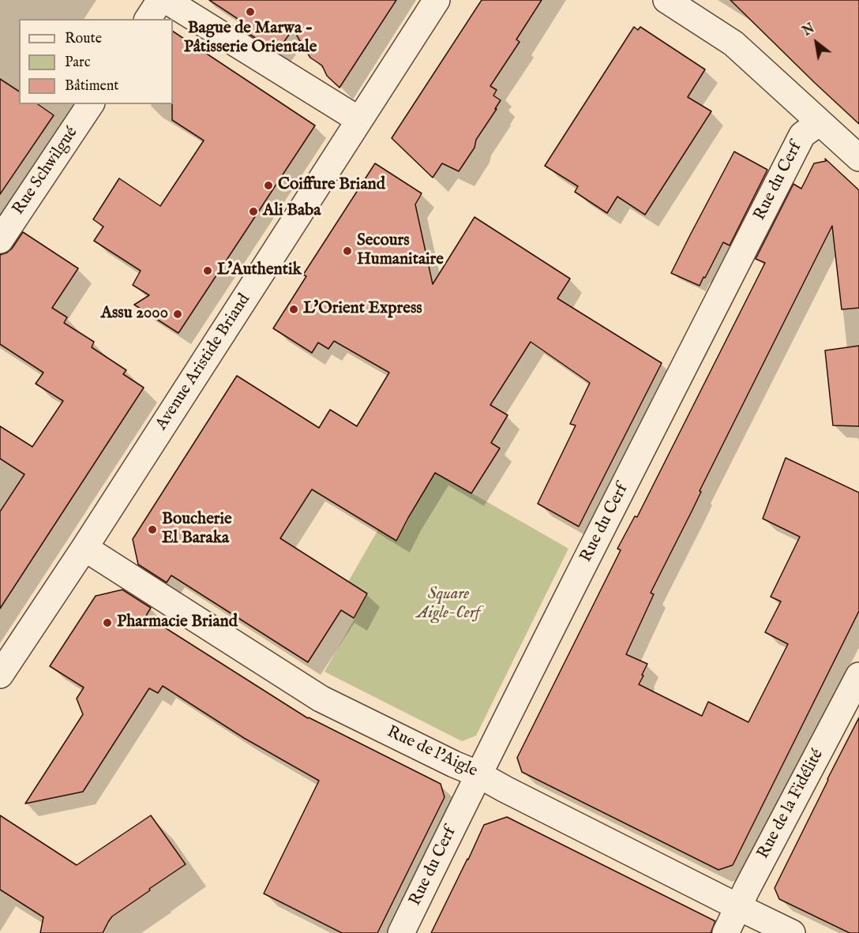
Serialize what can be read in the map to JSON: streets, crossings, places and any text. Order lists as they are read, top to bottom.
{
  "streets": {
    "street": [
      "Rue Schwilgué",
      "Rue du Cerf",
      "Avenue Aristide Briand",
      "Rue de l'Aigle",
      "Rue de la Fidélité"
    ]
  },
  "crossings": [
    ["Rue du Cerf", "Rue de l'Aigle"],
    ["Avenue Aristide Briand", "Rue de l'Aigle"],
    ["Rue de l'Aigle", "Rue de la Fidélité"]
  ],
  "parks": ["Square Aigle-Cerf"],
  "places": [
    "Bague de Marwa - Pâtisserie Orientale",
    "Coiffure Briand",
    "Ali Baba",
    "Secours Humanitaire",
    "L'Authentik",
    "L'Orient Express",
    "Assu 2000",
    "Boucherie El Baraka",
    "Pharmacie Briand"
  ],
  "legend": ["Route", "Parc", "Bâtiment"],
  "north": "top left"
}
